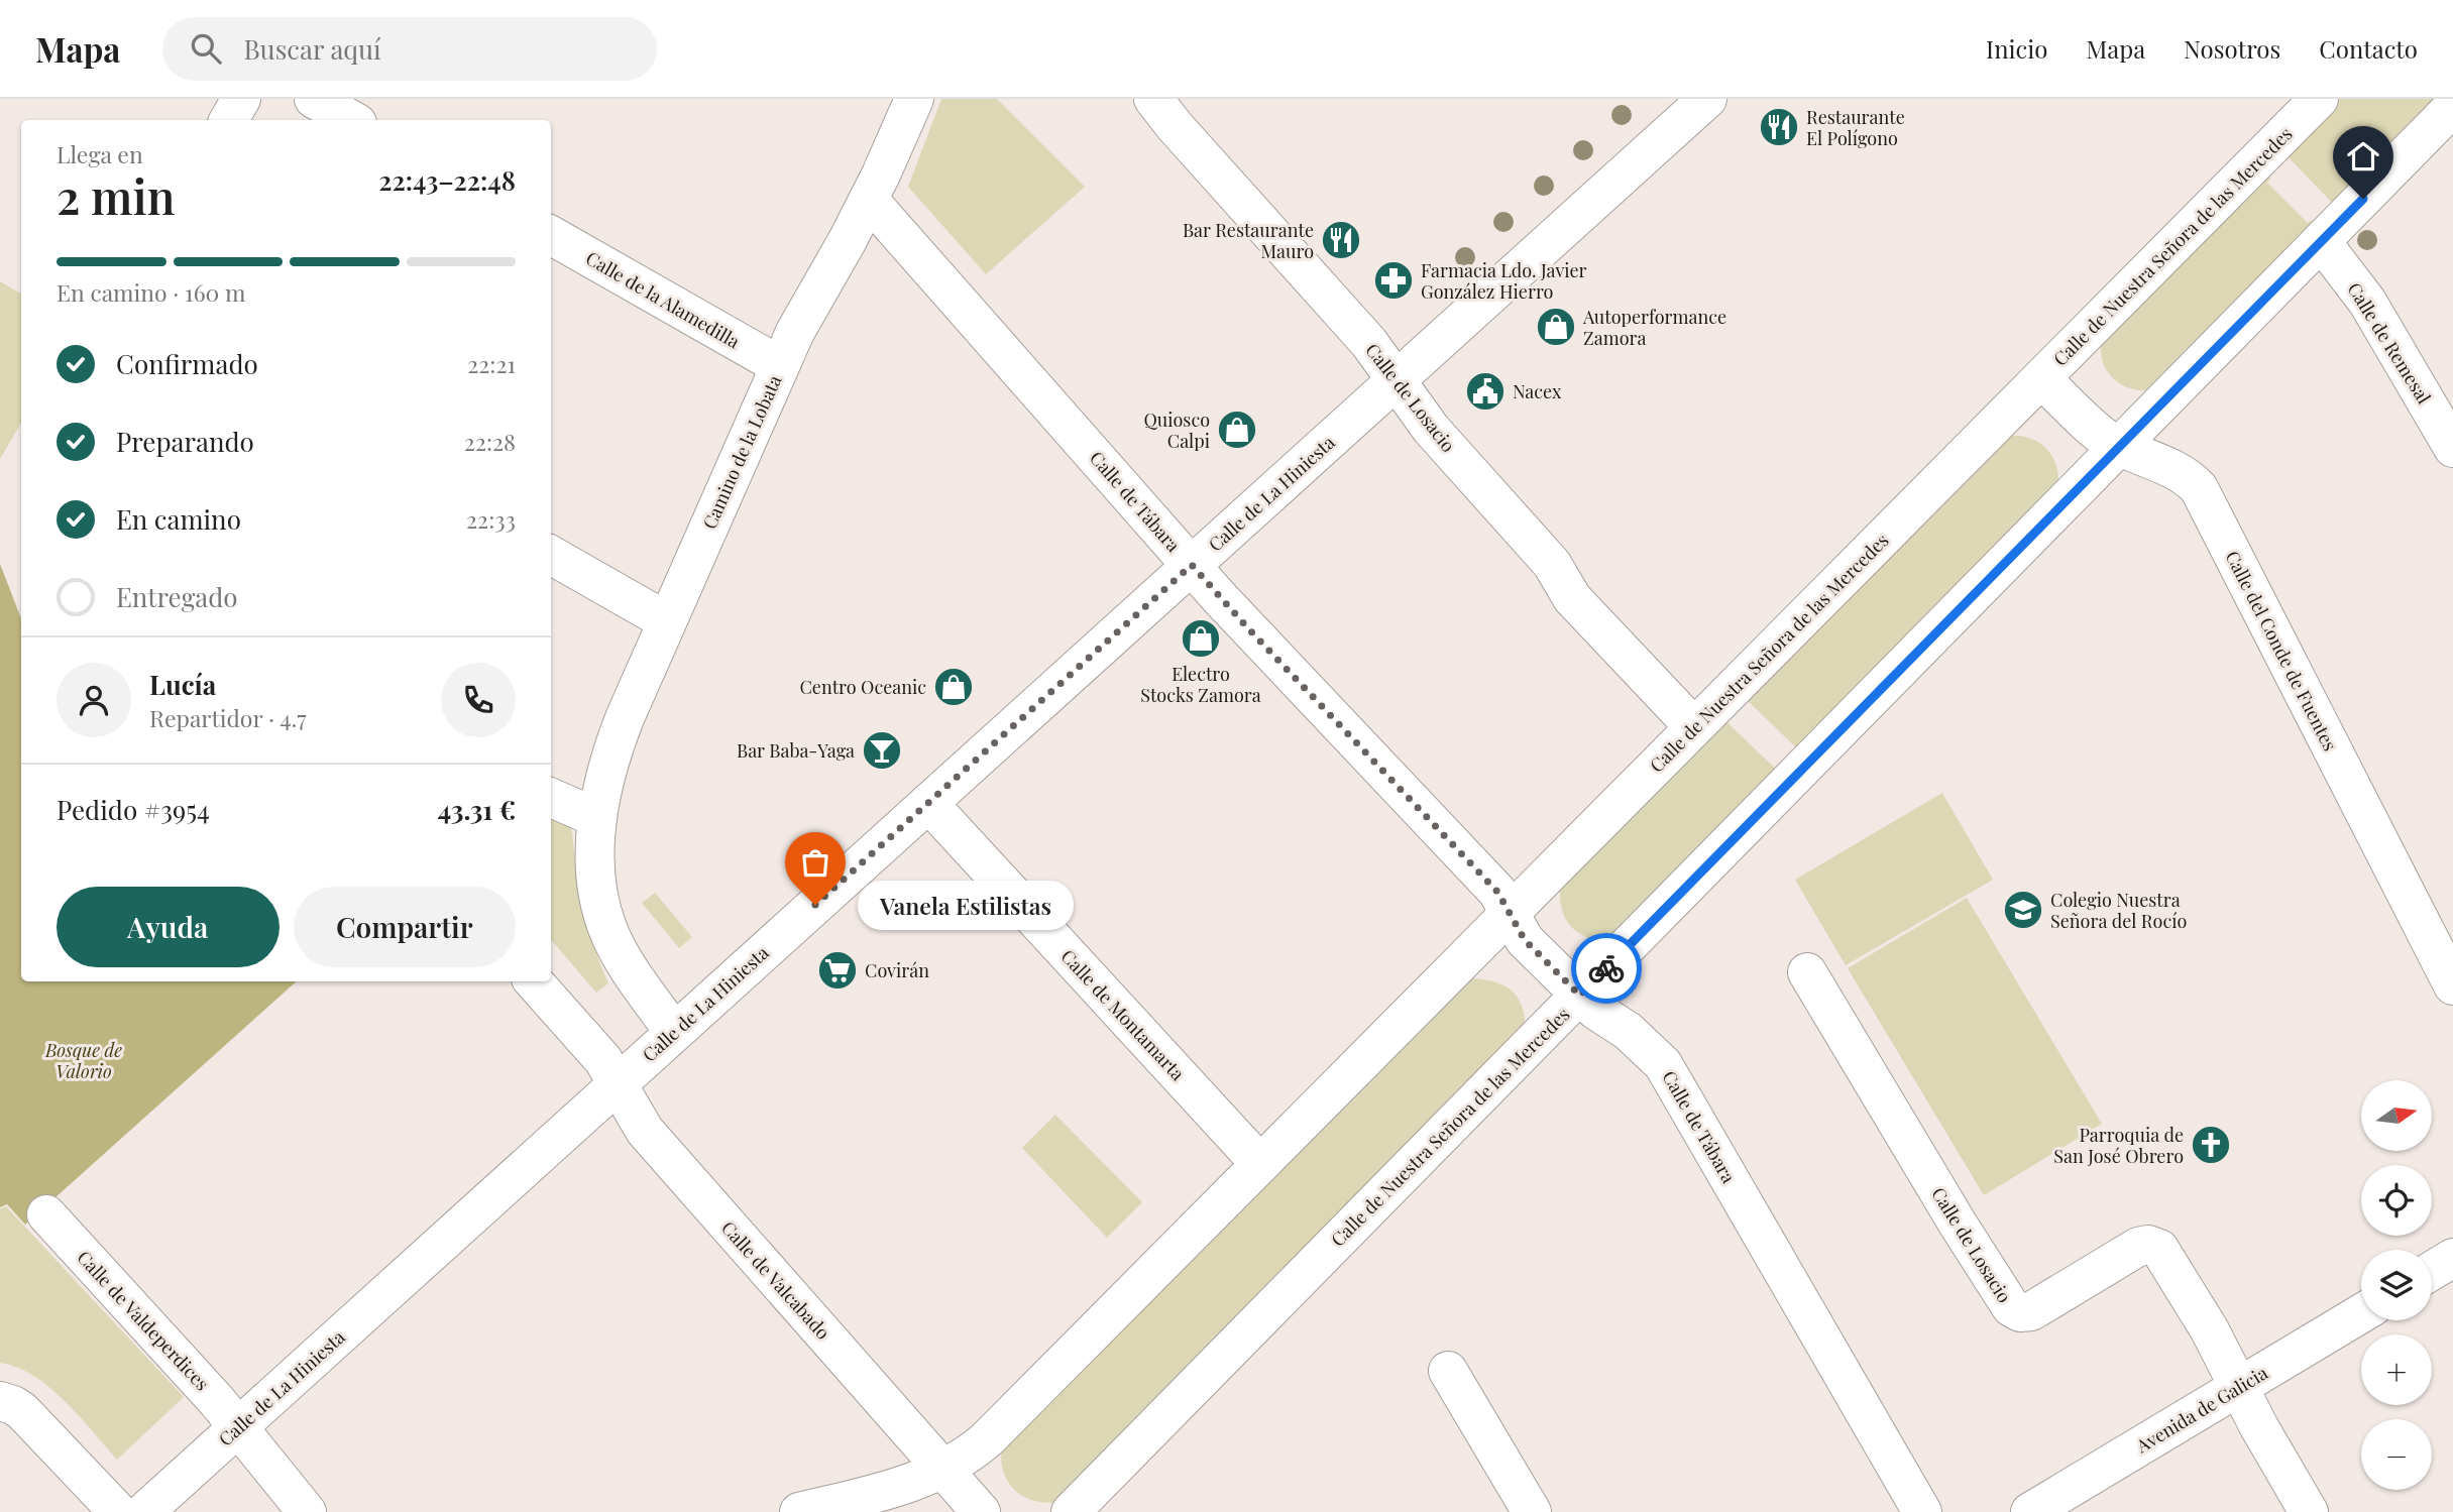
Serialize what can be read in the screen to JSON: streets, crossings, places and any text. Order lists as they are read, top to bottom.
{
  "streets": {
    "main road": [
      "Calle de Nuestra Señora de las Mercedes",
      "Calle de la Alamedilla",
      "Calle de Remesal",
      "Calle de Losacio",
      "Camino de la Lobata",
      "Calle de La Hiniesta",
      "Calle de Tábara",
      "Calle del Conde de Fuentes",
      "Calle de Montamarta",
      "Calle de Valcabado",
      "Calle de Valdeperdices",
      "Avenida de Galicia"
    ]
  },
  "crossings": [
    ["Calle de Nuestra Señora de las Mercedes", "Calle de Remesal"],
    ["Calle de Nuestra Señora de las Mercedes", "Calle de Losacio"],
    ["Calle de Nuestra Señora de las Mercedes", "Calle de Tábara"],
    ["Calle de Nuestra Señora de las Mercedes", "Calle del Conde de Fuentes"],
    ["Calle de Nuestra Señora de las Mercedes", "Calle de Montamarta"],
    ["Calle de Nuestra Señora de las Mercedes", "Calle de Valcabado"],
    ["Calle de la Alamedilla", "Camino de la Lobata"],
    ["Calle de Losacio", "Calle de La Hiniesta"],
    ["Calle de Losacio", "Avenida de Galicia"],
    ["Camino de la Lobata", "Calle de La Hiniesta"],
    ["Camino de la Lobata", "Calle de Tábara"],
    ["Calle de La Hiniesta", "Calle de Tábara"],
    ["Calle de La Hiniesta", "Calle de Montamarta"],
    ["Calle de La Hiniesta", "Calle de Valcabado"],
    ["Calle de La Hiniesta", "Calle de Valdeperdices"]
  ],
  "parks": ["Bosque de Valorio"],
  "places": {
    "restaurant": ["Restaurante El Polígono", "Bar Restaurante Mauro"],
    "pharmacy": ["Farmacia Ldo. Javier González Hierro"],
    "shop": [
      "Autoperformance Zamora",
      "Quiosco Calpi",
      "Electro Stocks Zamora",
      "Centro Oceanic"
    ],
    "public building": ["Nacex"],
    "bar": ["Bar Baba-Yaga"],
    "other": ["Vanela Estilistas"],
    "school or university": ["Colegio Nuestra Señora del Rocío"],
    "supermarket": ["Covirán"],
    "church": ["Parroquia de San José Obrero"]
  },
  "north": "right",
  "page": {
    "header": "Mapa",
    "search": "Buscar aquí",
    "nav": [
      "Inicio",
      "Mapa",
      "Nosotros",
      "Contacto"
    ],
    "heading": ["2 min", "Llega en", "22:43–22:48"],
    "panel": [
      "Lucía",
      "Repartidor · 4.7",
      "Pedido #3954",
      "43.31 €"
    ],
    "bar": "En camino · 160 m",
    "list": [
      ["Confirmado", "22:21"],
      ["Preparando", "22:28"],
      ["En camino", "22:33"],
      "Entregado"
    ],
    "buttons": ["Ayuda", "Compartir"],
    "bubble": "Vanela Estilistas",
    "map_buttons": ["+", "−"]
  }
}
